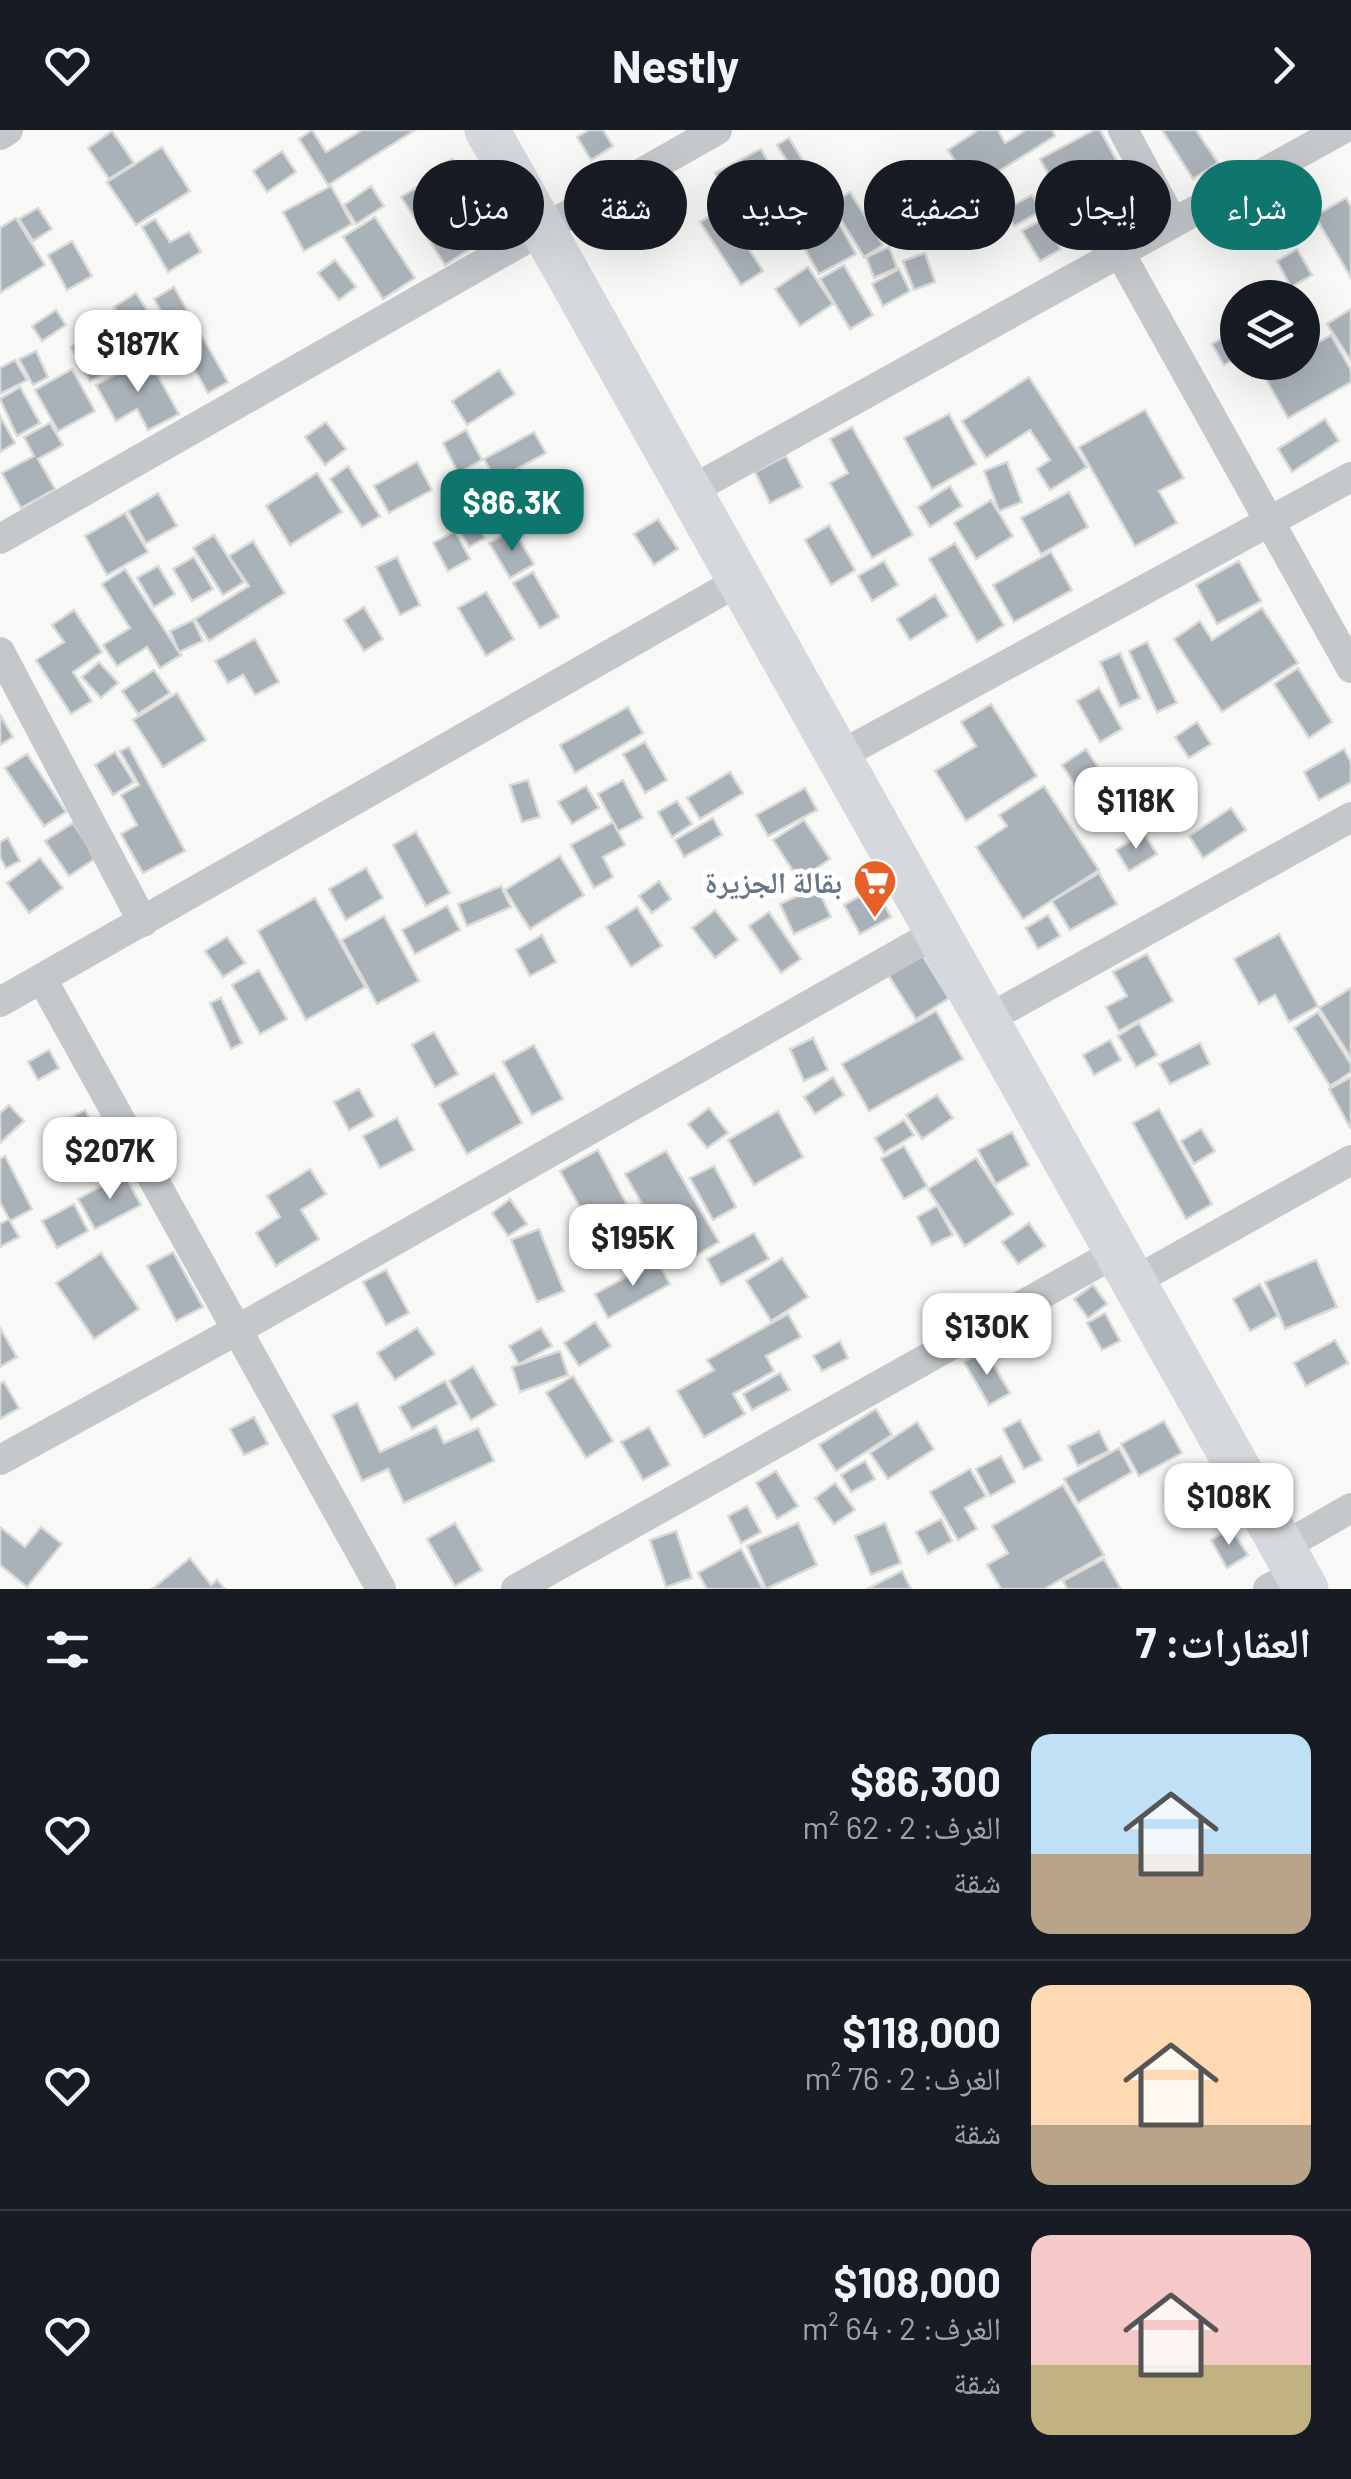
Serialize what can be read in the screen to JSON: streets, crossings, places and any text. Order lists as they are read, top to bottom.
{
  "places": {
    "supermarket": ["بقالة الجزيرة"]
  },
  "page": {
    "header": "Nestly",
    "chip": [
      "شراء",
      "إيجار",
      "تصفية",
      "جديد",
      "شقة",
      "منزل"
    ],
    "price": [
      "$187K",
      "$86.3K",
      "$118K",
      "$207K",
      "$195K",
      "$130K",
      "$108K"
    ],
    "heading": "العقارات: 7",
    "list": [
      {
        "name": "$86,300",
        "note": "الغرف: 2 · 62 m² · شقة"
      },
      {
        "name": "$118,000",
        "note": "الغرف: 2 · 76 m² · شقة"
      },
      {
        "name": "$108,000",
        "note": "الغرف: 2 · 64 m² · شقة"
      }
    ]
  }
}
